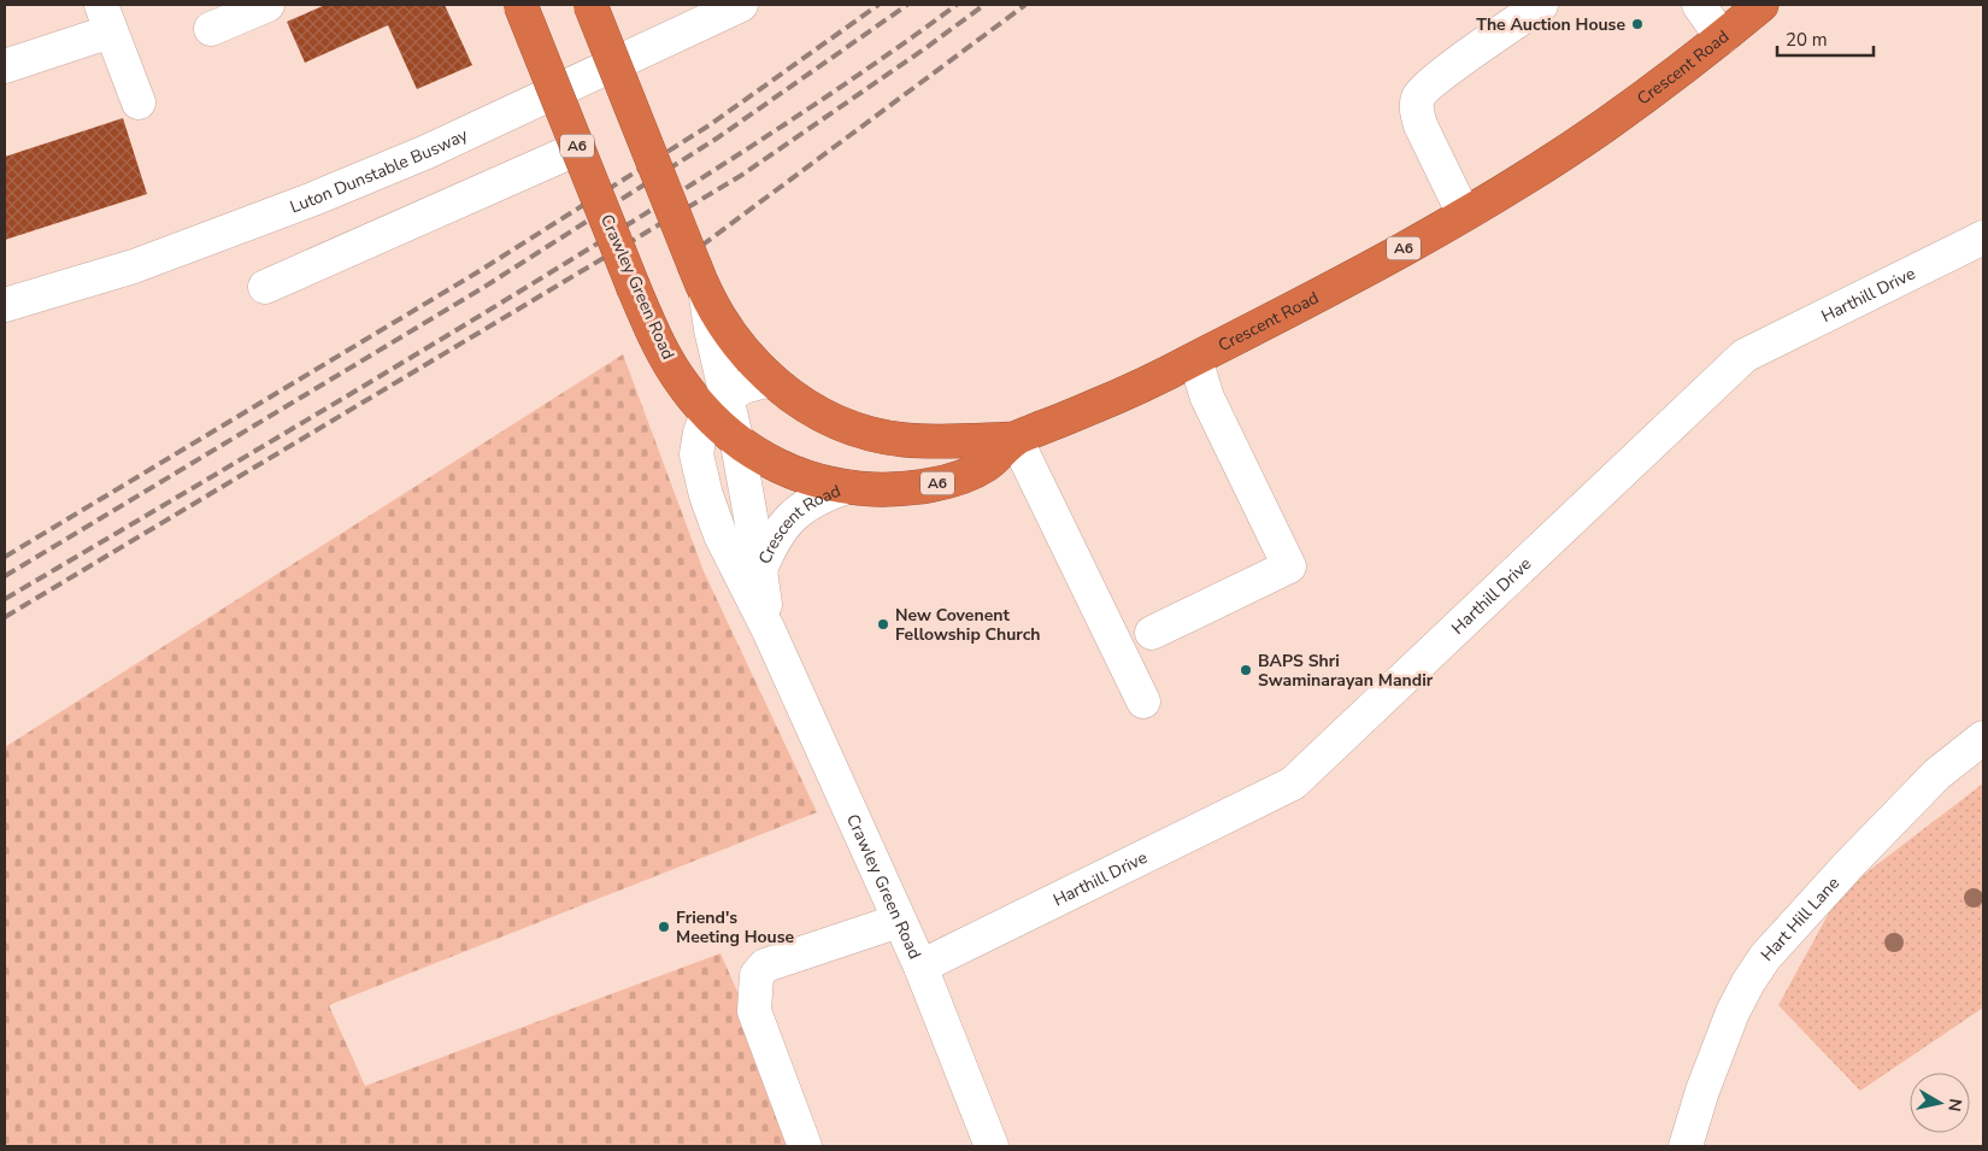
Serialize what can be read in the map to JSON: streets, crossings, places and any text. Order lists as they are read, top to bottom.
{
  "streets": {
    "highway": ["Crescent Road", "A6", "Crawley Green Road"],
    "street": ["Luton Dunstable Busway", "Harthill Drive", "Hart Hill Lane"]
  },
  "crossings": [
    ["Crescent Road", "A6"],
    ["Crescent Road", "Crawley Green Road"],
    ["A6", "Crawley Green Road"],
    ["Crawley Green Road", "Harthill Drive"]
  ],
  "places": [
    "The Auction House",
    "New Covenent Fellowship Church",
    "BAPS Shri Swaminarayan Mandir",
    "Friend's Meeting House"
  ],
  "scale_bar": "20 m",
  "north": "right"
}
